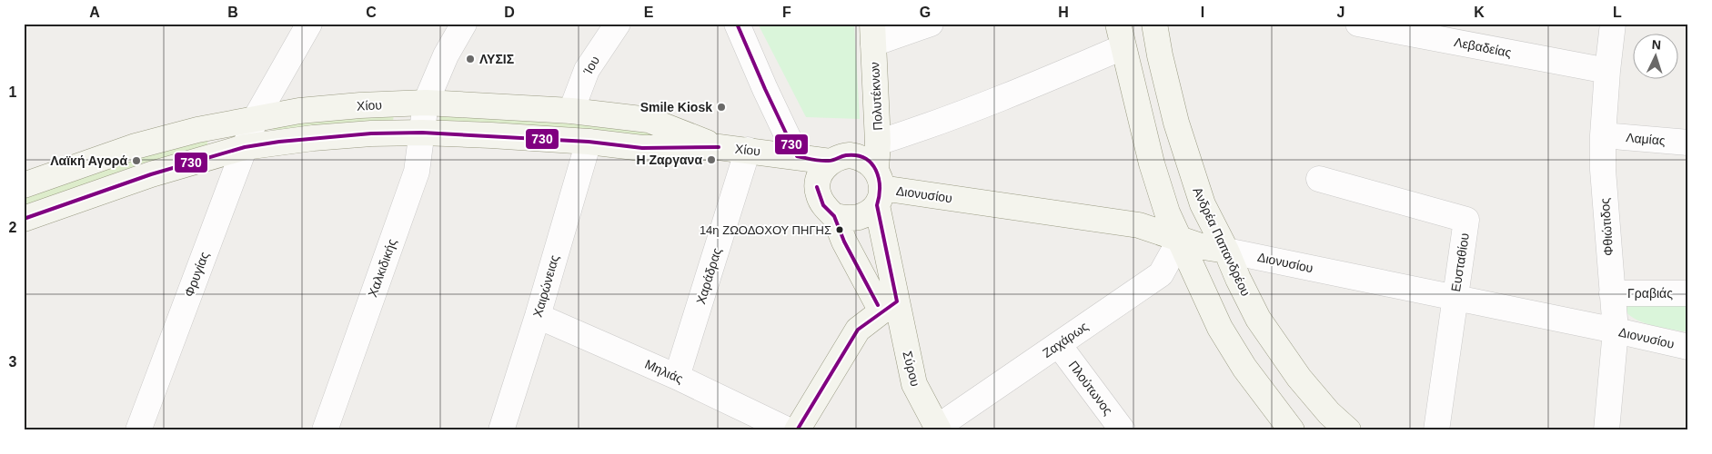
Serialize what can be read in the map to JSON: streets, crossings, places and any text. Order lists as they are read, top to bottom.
{
  "streets": {
    "street": [
      "Λεβαδείας",
      "Ίου",
      "Πολυτέκνων",
      "Χίου",
      "Λαμίας",
      "Διονυσίου",
      "Φθιώτιδος",
      "Ανδρέα Παπανδρέου",
      "Ευσταθίου",
      "Χαλκιδικής",
      "Φρυγίας",
      "Χαράδρας",
      "Χαιρώνειας",
      "Γραβιάς",
      "Ζαχάρως",
      "Σύρου",
      "Μηλιάς",
      "Πλούτωνος"
    ]
  },
  "crossings": [
    ["Λεβαδείας", "Φθιώτιδος"],
    ["Ίου", "Χίου"],
    ["Πολυτέκνων", "Χίου"],
    ["Πολυτέκνων", "Διονυσίου"],
    ["Πολυτέκνων", "Σύρου"],
    ["Χίου", "Διονυσίου"],
    ["Χίου", "Χαλκιδικής"],
    ["Χίου", "Φρυγίας"],
    ["Χίου", "Χαράδρας"],
    ["Χίου", "Χαιρώνειας"],
    ["Χίου", "Σύρου"],
    ["Λαμίας", "Φθιώτιδος"],
    ["Διονυσίου", "Φθιώτιδος"],
    ["Διονυσίου", "Ανδρέα Παπανδρέου"],
    ["Διονυσίου", "Ευσταθίου"],
    ["Διονυσίου", "Ζαχάρως"],
    ["Διονυσίου", "Σύρου"],
    ["Φθιώτιδος", "Γραβιάς"],
    ["Χαράδρας", "Μηλιάς"],
    ["Χαιρώνειας", "Μηλιάς"],
    ["Ζαχάρως", "Σύρου"],
    ["Ζαχάρως", "Πλούτωνος"]
  ],
  "places": [
    "ΛΥΣΙΣ",
    "Smile Kiosk",
    "Η Ζαργανα",
    "Λαϊκή Αγορά",
    "14η ΖΩΟΔΟΧΟΥ ΠΗΓΗΣ"
  ],
  "lines": ["transit line 730"],
  "north": "top",
  "grid": {
    "columns": [
      "A",
      "B",
      "C",
      "D",
      "E",
      "F",
      "G",
      "H",
      "I",
      "J",
      "K",
      "L"
    ],
    "rows": ["1", "2", "3"]
  }
}
